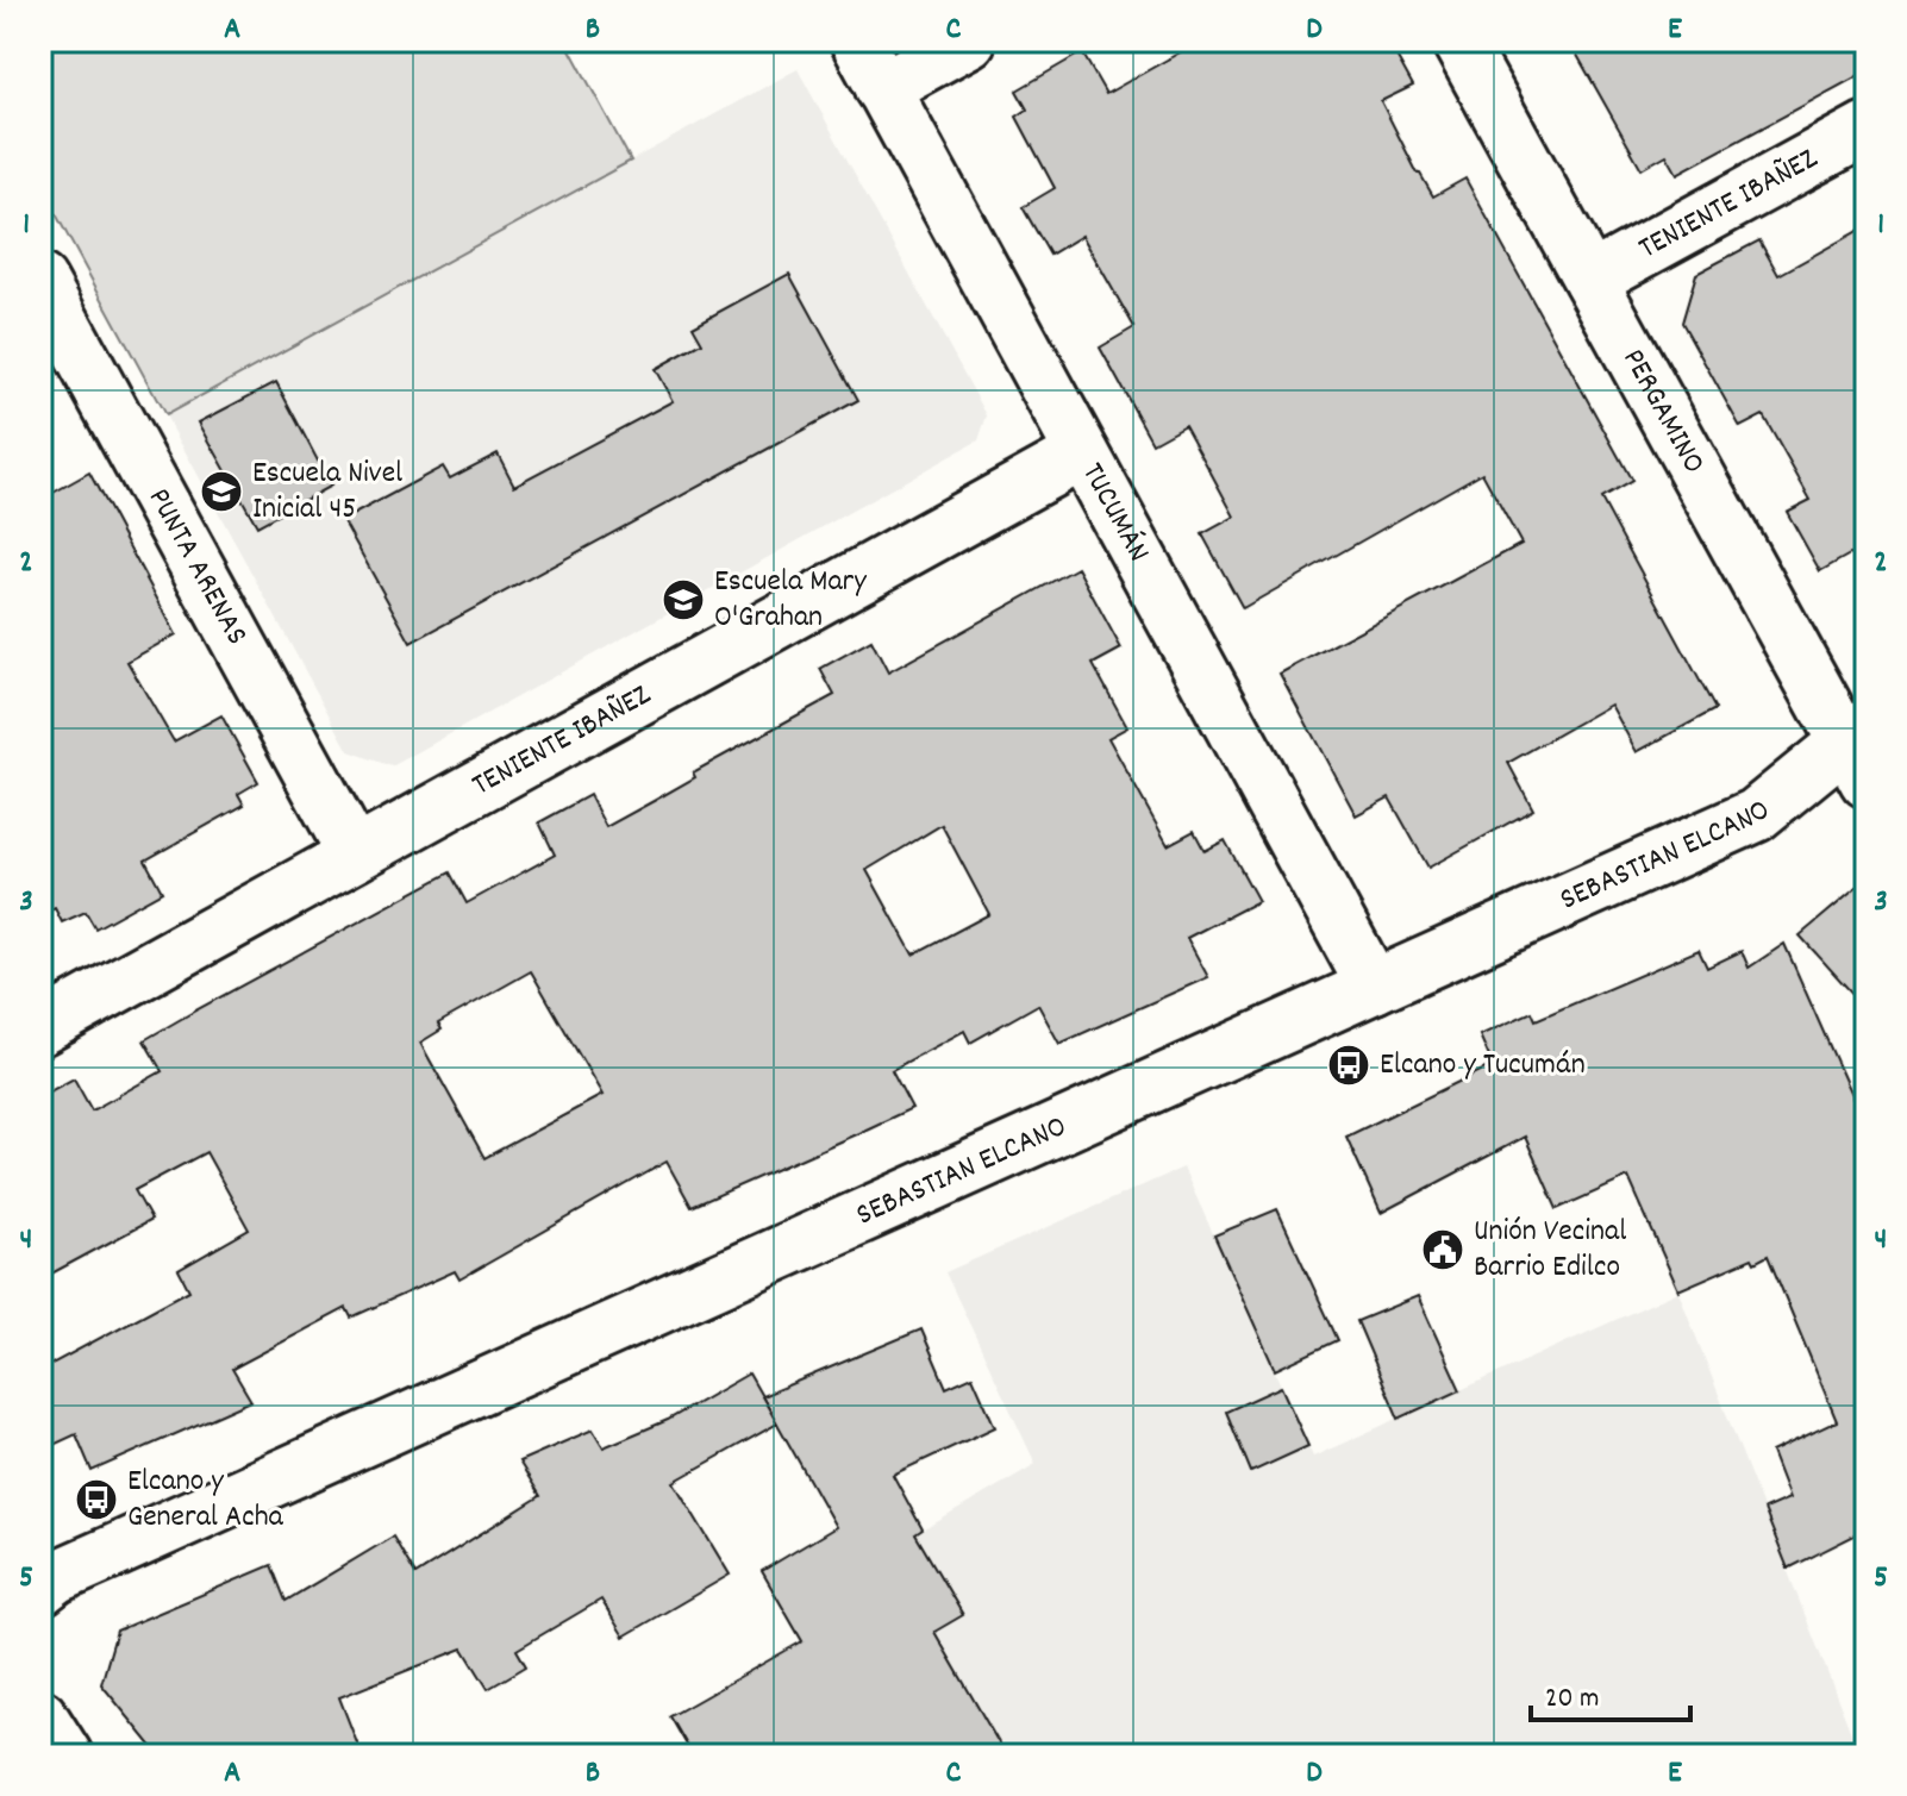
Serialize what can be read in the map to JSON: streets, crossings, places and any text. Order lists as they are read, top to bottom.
{
  "streets": {
    "street": [
      "TENIENTE IBAÑEZ",
      "PERGAMINO",
      "TUCUMÁN",
      "PUNTA ARENAS",
      "SEBASTIAN ELCANO"
    ]
  },
  "crossings": [
    ["TENIENTE IBAÑEZ", "PERGAMINO"],
    ["TENIENTE IBAÑEZ", "TUCUMÁN"],
    ["TENIENTE IBAÑEZ", "PUNTA ARENAS"],
    ["PERGAMINO", "SEBASTIAN ELCANO"],
    ["TUCUMÁN", "SEBASTIAN ELCANO"]
  ],
  "places": {
    "school or university": ["Escuela Nivel Inicial 45", "Escuela Mary O'Grahan"],
    "bus stop": ["Elcano y Tucumán", "Elcano y General Acha"],
    "public building": ["Unión Vecinal Barrio Edilco"]
  },
  "scale_bar": "20 m",
  "grid": {
    "columns": [
      "A",
      "B",
      "C",
      "D",
      "E"
    ],
    "rows": [
      "1",
      "2",
      "3",
      "4",
      "5"
    ]
  }
}
